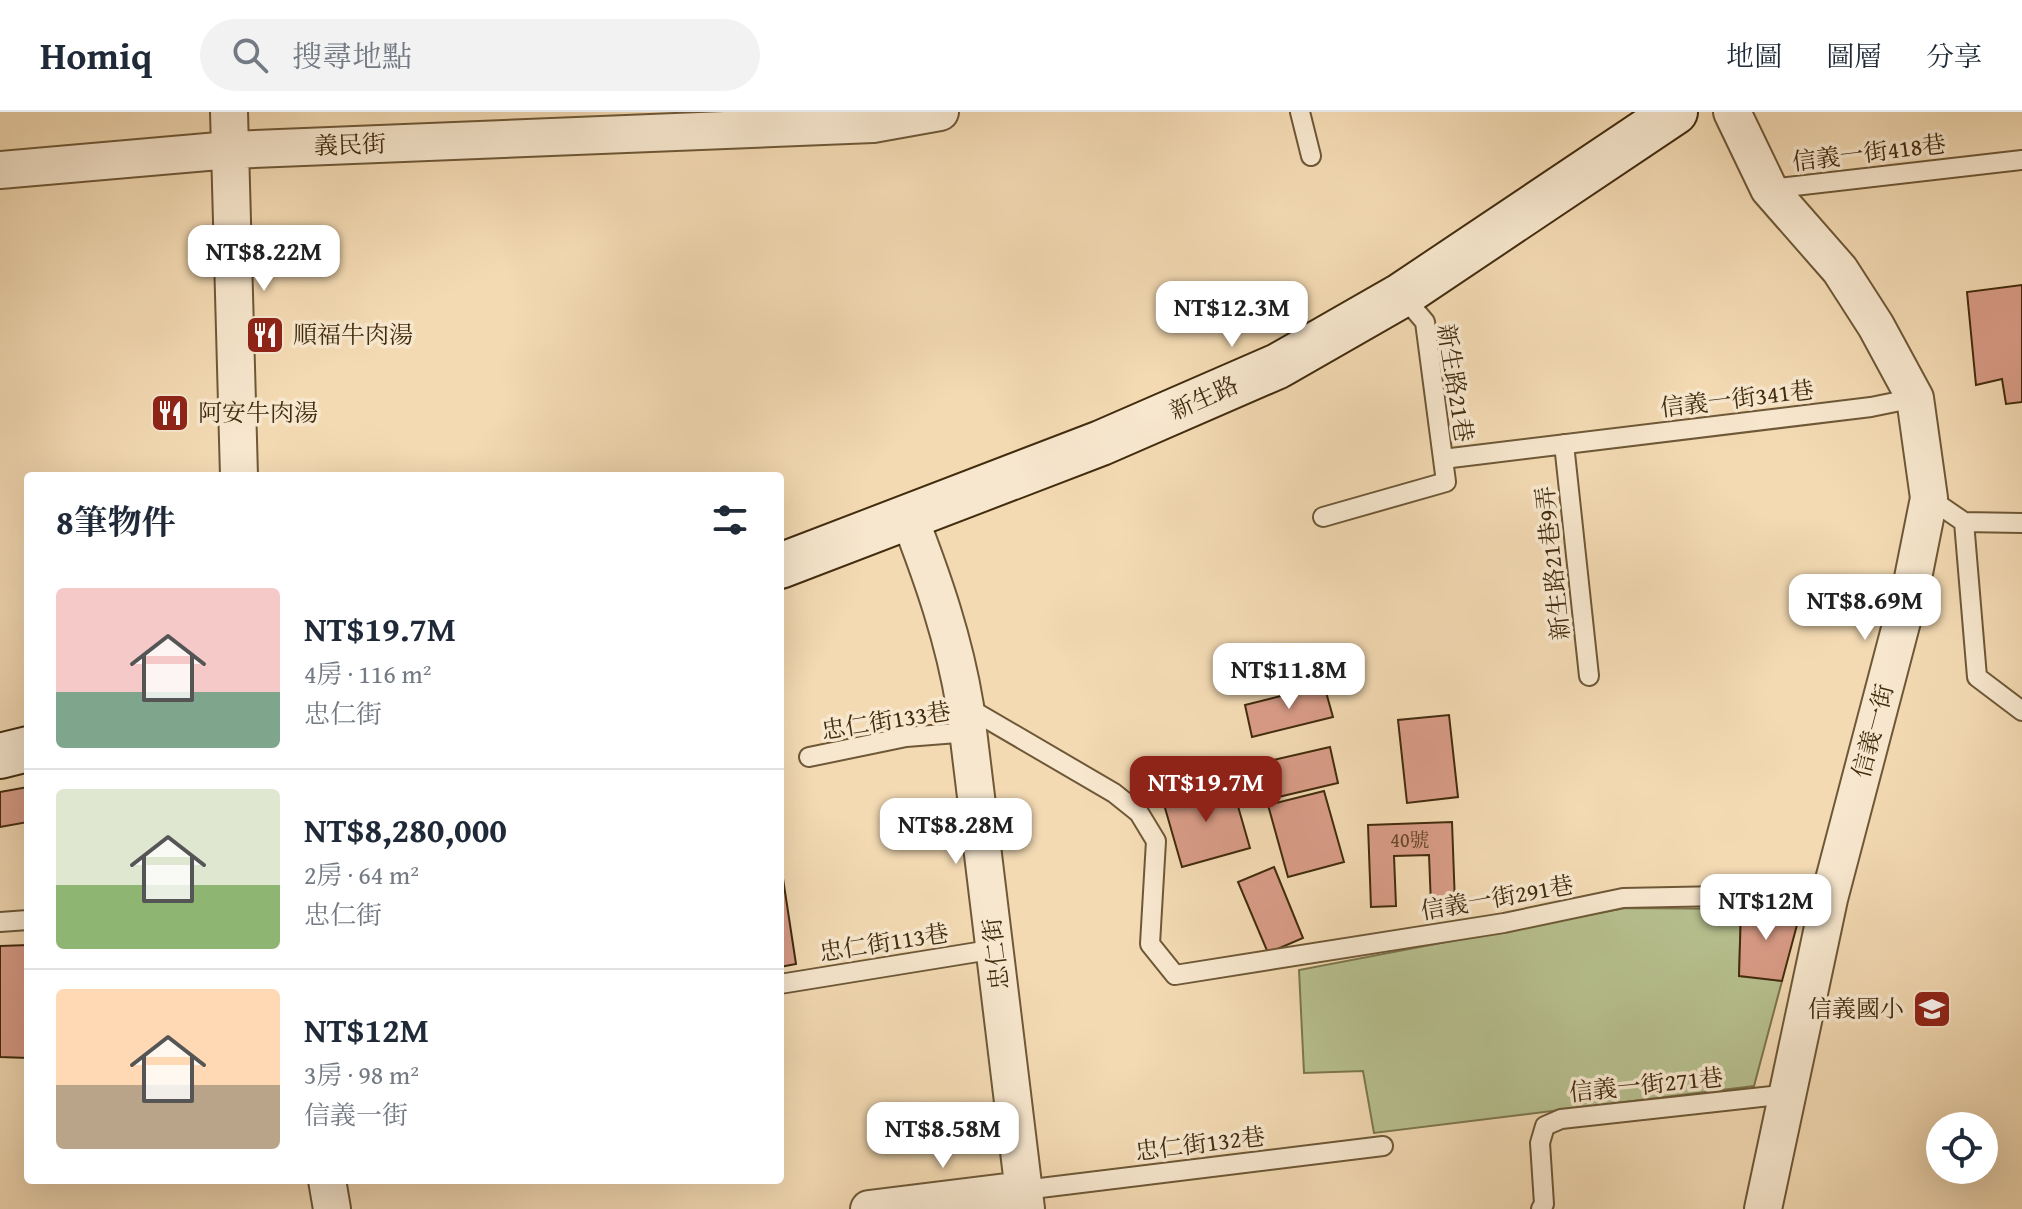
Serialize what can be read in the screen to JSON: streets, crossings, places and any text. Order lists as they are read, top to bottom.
{
  "streets": {
    "main road": ["新生路"],
    "street": ["義民街", "信義一街", "忠仁街"],
    "lane": [
      "信義一街418巷",
      "新生路21巷",
      "信義一街341巷",
      "新生路21巷9弄",
      "忠仁街133巷",
      "信義一街291巷",
      "忠仁街113巷",
      "信義一街271巷",
      "忠仁街132巷"
    ]
  },
  "crossings": [
    ["信義一街418巷", "信義一街"],
    ["新生路21巷", "新生路"],
    ["新生路21巷", "信義一街341巷"],
    ["新生路21巷", "新生路21巷9弄"],
    ["新生路", "忠仁街"],
    ["信義一街341巷", "新生路21巷9弄"],
    ["信義一街341巷", "信義一街"],
    ["忠仁街133巷", "信義一街291巷"],
    ["忠仁街133巷", "忠仁街"],
    ["信義一街", "信義一街291巷"],
    ["信義一街", "信義一街271巷"],
    ["信義一街291巷", "忠仁街"],
    ["忠仁街113巷", "忠仁街"],
    ["忠仁街", "忠仁街132巷"]
  ],
  "places": {
    "restaurant": ["順福牛肉湯", "阿安牛肉湯"],
    "school or university": ["信義國小"]
  },
  "house_numbers": ["40號"],
  "page": {
    "header": "Homiq",
    "search": "搜尋地點",
    "nav": ["地圖", "圖層", "分享"],
    "price": [
      "NT$8.22M",
      "NT$12.3M",
      "NT$8.69M",
      "NT$11.8M",
      "NT$19.7M",
      "NT$8.28M",
      "NT$12M",
      "NT$8.58M"
    ],
    "heading": "8筆物件",
    "list": [
      {
        "name": "NT$19.7M",
        "note": "4房 · 116 m² · 忠仁街"
      },
      {
        "name": "NT$8,280,000",
        "note": "2房 · 64 m² · 忠仁街"
      },
      {
        "name": "NT$12M",
        "note": "3房 · 98 m² · 信義一街"
      }
    ]
  }
}
